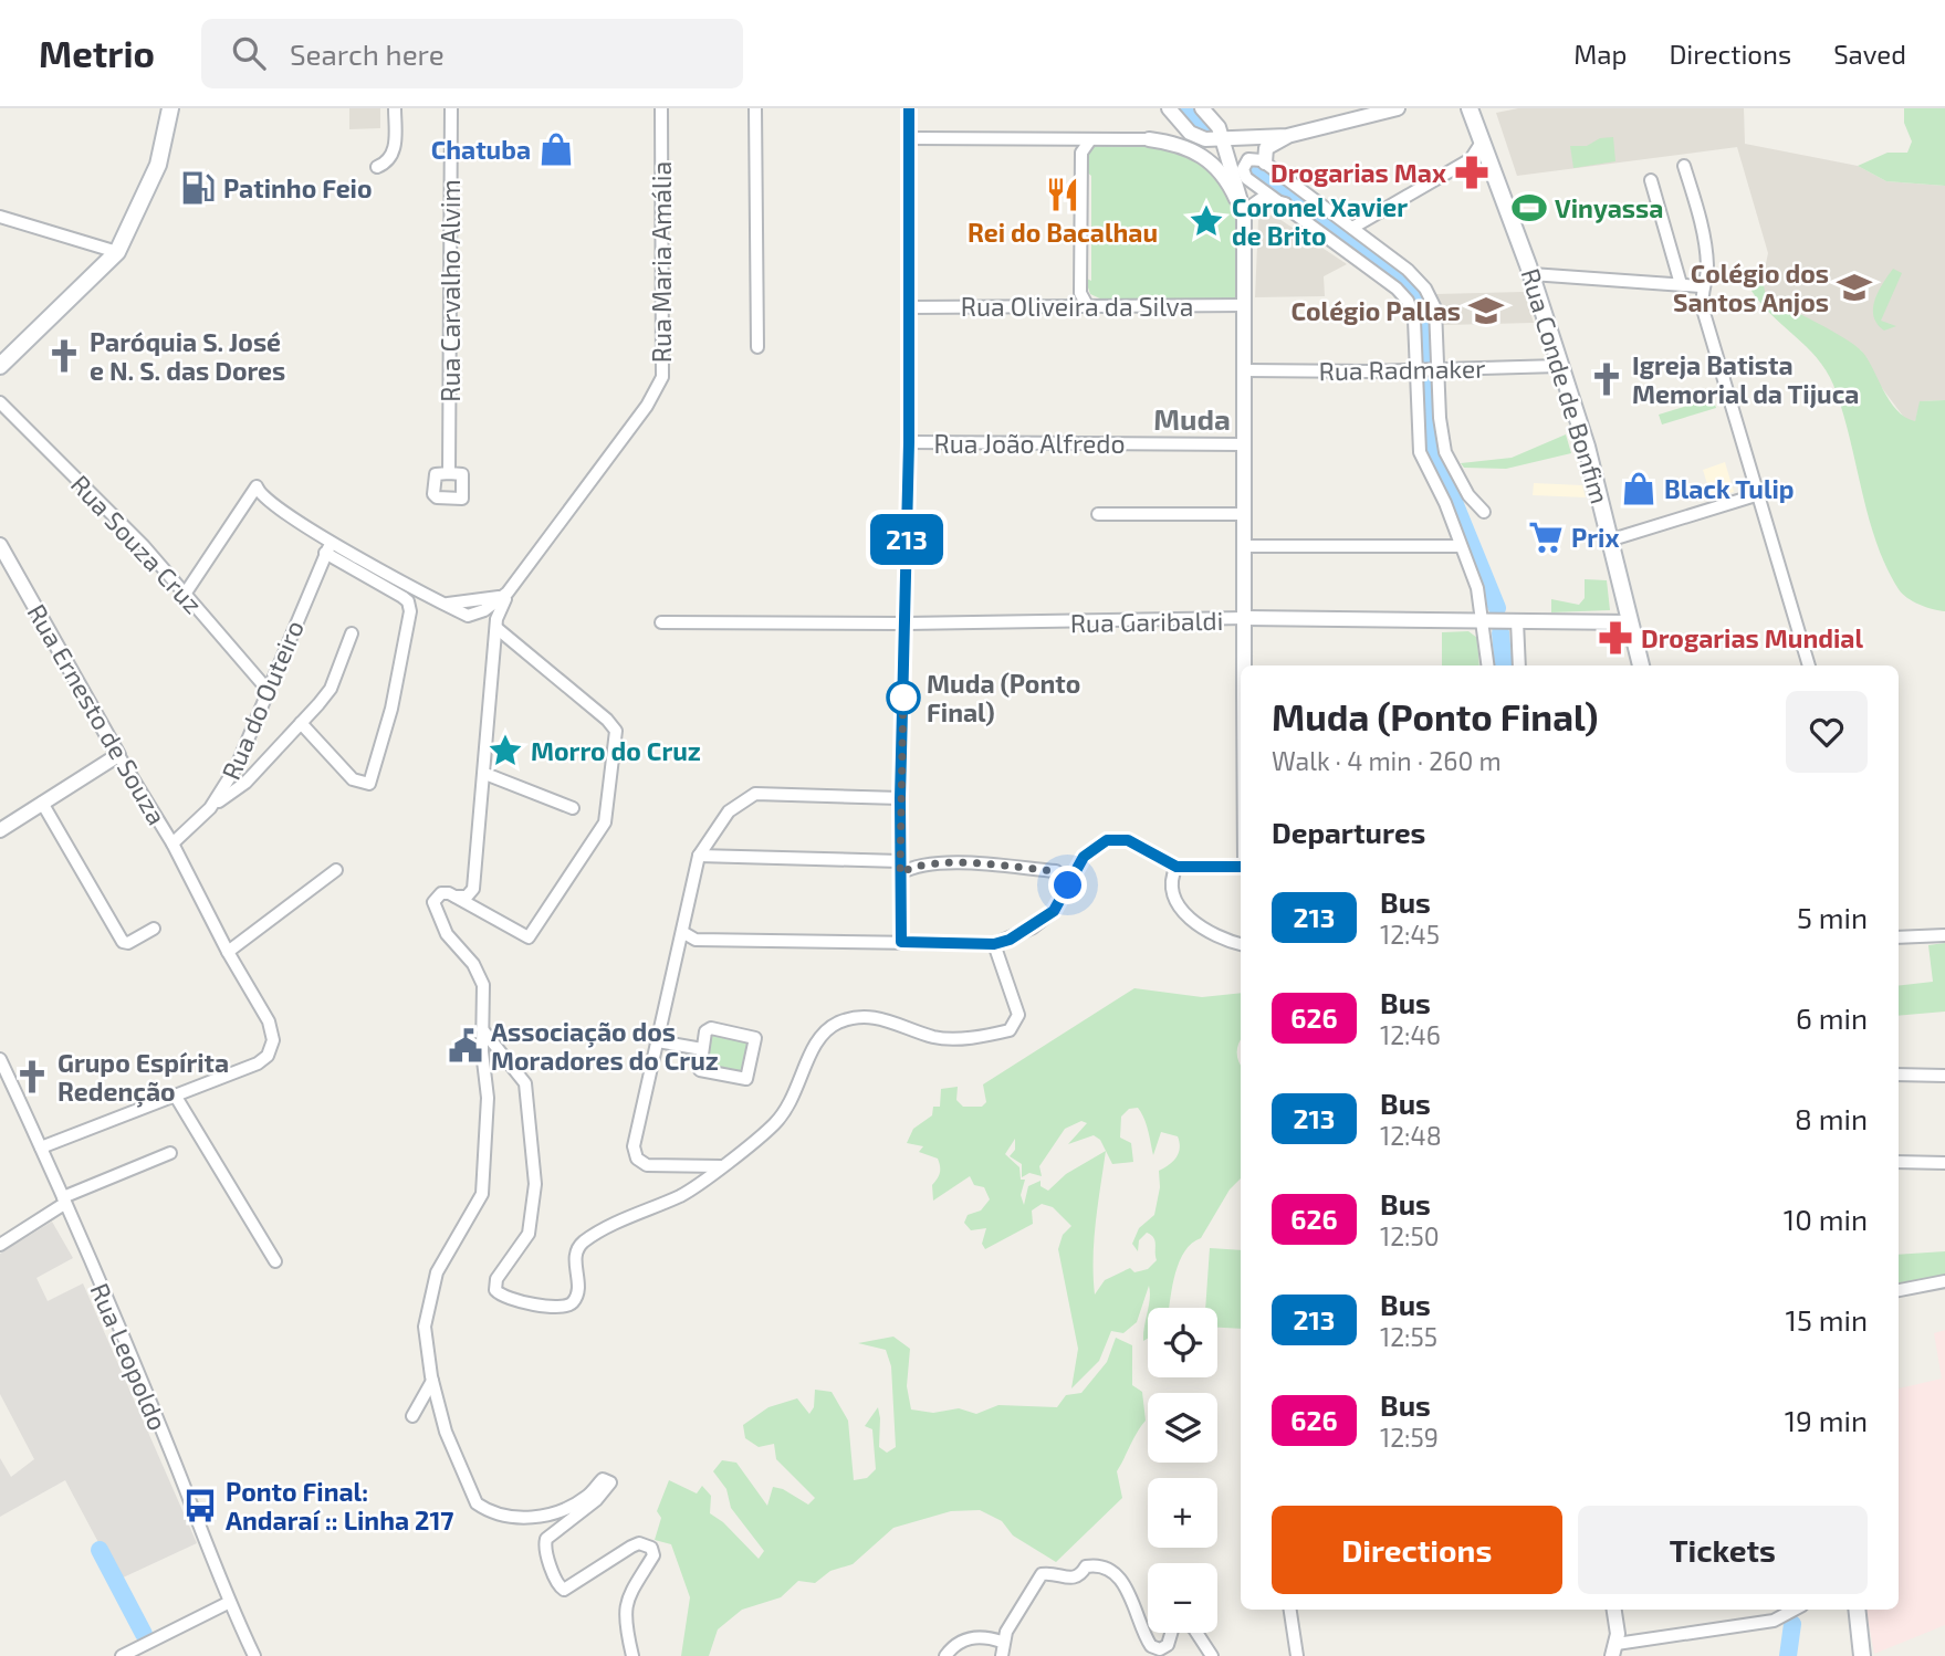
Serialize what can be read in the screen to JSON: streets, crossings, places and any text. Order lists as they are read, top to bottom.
{
  "streets": {
    "main road": ["Rua Conde de Bonfim"],
    "street": [
      "Rua Maria Amália",
      "Rua Carvalho Alvim",
      "Rua Oliveira da Silva",
      "Rua Radmaker",
      "Rua João Alfredo",
      "Rua Souza Cruz",
      "Rua Garibaldi",
      "Rua do Outeiro",
      "Rua Ernesto de Souza",
      "Rua Leopoldo"
    ]
  },
  "crossings": [
    ["Rua Radmaker", "Rua Conde de Bonfim"],
    ["Rua Conde de Bonfim", "Rua Garibaldi"],
    ["Rua Souza Cruz", "Rua do Outeiro"],
    ["Rua do Outeiro", "Rua Ernesto de Souza"]
  ],
  "districts": ["Muda"],
  "places": {
    "shop": ["Chatuba", "Black Tulip"],
    "pharmacy": ["Drogarias Max", "Drogarias Mundial"],
    "fuel station": ["Patinho Feio"],
    "restaurant": ["Rei do Bacalhau"],
    "sports": ["Vinyassa"],
    "place": ["Coronel Xavier de Brito", "Morro do Cruz"],
    "school or university": ["Colégio dos Santos Anjos", "Colégio Pallas"],
    "church": ["Paróquia S. José e N. S. das Dores", "Igreja Batista Memorial da Tijuca", "Grupo Espírita Redenção"],
    "supermarket": ["Prix"],
    "other": ["Muda (Ponto Final)"],
    "public building": ["Associação dos Moradores do Cruz"],
    "bus stop": ["Ponto Final: Andaraí :: Linha 217"]
  },
  "lines": ["bus line 213"],
  "page": {
    "header": "Metrio",
    "search": "Search here",
    "nav": ["Map", "Directions", "Saved"],
    "on_map": "213",
    "heading": [
      ["Muda (Ponto Final)", "Walk · 4 min · 260 m"],
      "Departures"
    ],
    "list": [
      {
        "mark": "213",
        "name": "Bus",
        "note": "12:45",
        "value": "5 min"
      },
      {
        "mark": "626",
        "name": "Bus",
        "note": "12:46",
        "value": "6 min"
      },
      {
        "mark": "213",
        "name": "Bus",
        "note": "12:48",
        "value": "8 min"
      },
      {
        "mark": "626",
        "name": "Bus",
        "note": "12:50",
        "value": "10 min"
      },
      {
        "mark": "213",
        "name": "Bus",
        "note": "12:55",
        "value": "15 min"
      },
      {
        "mark": "626",
        "name": "Bus",
        "note": "12:59",
        "value": "19 min"
      }
    ],
    "map_buttons": ["+", "−"],
    "buttons": ["Directions", "Tickets"]
  }
}
